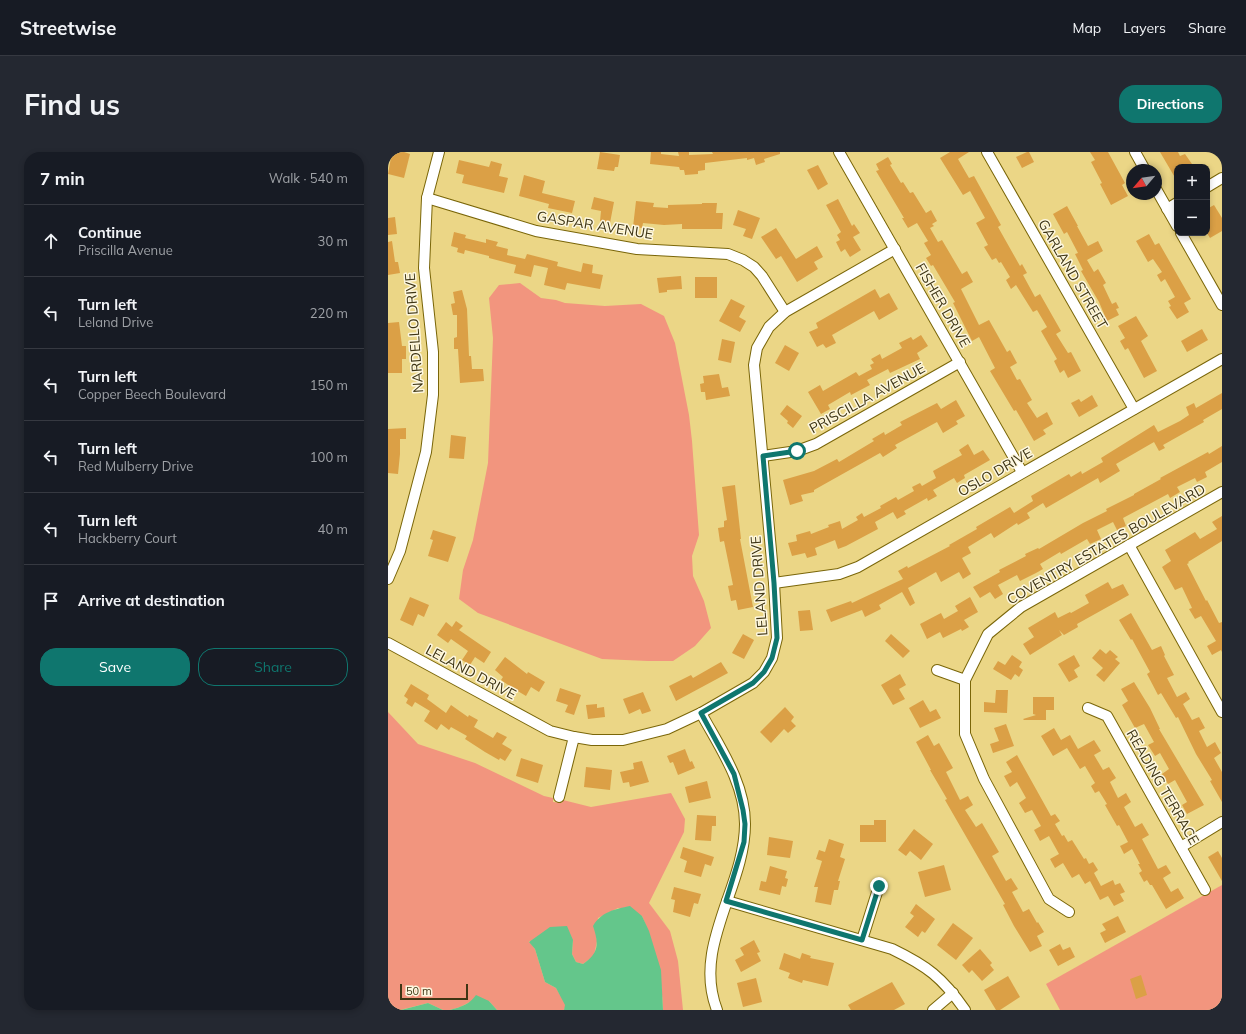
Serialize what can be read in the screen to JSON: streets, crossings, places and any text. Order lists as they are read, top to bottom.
{
  "streets": {
    "street": [
      "GASPAR AVENUE",
      "GARLAND STREET",
      "FISHER DRIVE",
      "NARDELLO DRIVE",
      "PRISCILLA AVENUE",
      "OSLO DRIVE",
      "COVENTRY ESTATES BOULEVARD",
      "LELAND DRIVE",
      "READING TERRACE"
    ]
  },
  "crossings": [
    ["GASPAR AVENUE", "NARDELLO DRIVE"],
    ["GASPAR AVENUE", "LELAND DRIVE"],
    ["GARLAND STREET", "OSLO DRIVE"],
    ["FISHER DRIVE", "PRISCILLA AVENUE"],
    ["FISHER DRIVE", "OSLO DRIVE"],
    ["FISHER DRIVE", "LELAND DRIVE"],
    ["PRISCILLA AVENUE", "LELAND DRIVE"],
    ["OSLO DRIVE", "LELAND DRIVE"]
  ],
  "scale_bar": "50 m",
  "north": "bottom left",
  "page": {
    "header": "Streetwise",
    "nav": ["Map", "Layers", "Share"],
    "buttons": [
      "Directions",
      ["Save", "Share"]
    ],
    "title": "Find us",
    "heading": ["7 min", "Walk · 540 m"],
    "map_buttons": ["+", "−"],
    "list": [
      ["Continue", "Priscilla Avenue", "30 m"],
      ["Turn left", "Leland Drive", "220 m"],
      ["Turn left", "Copper Beech Boulevard", "150 m"],
      ["Turn left", "Red Mulberry Drive", "100 m"],
      ["Turn left", "Hackberry Court", "40 m"],
      "Arrive at destination"
    ],
    "scale": "50 m"
  }
}
